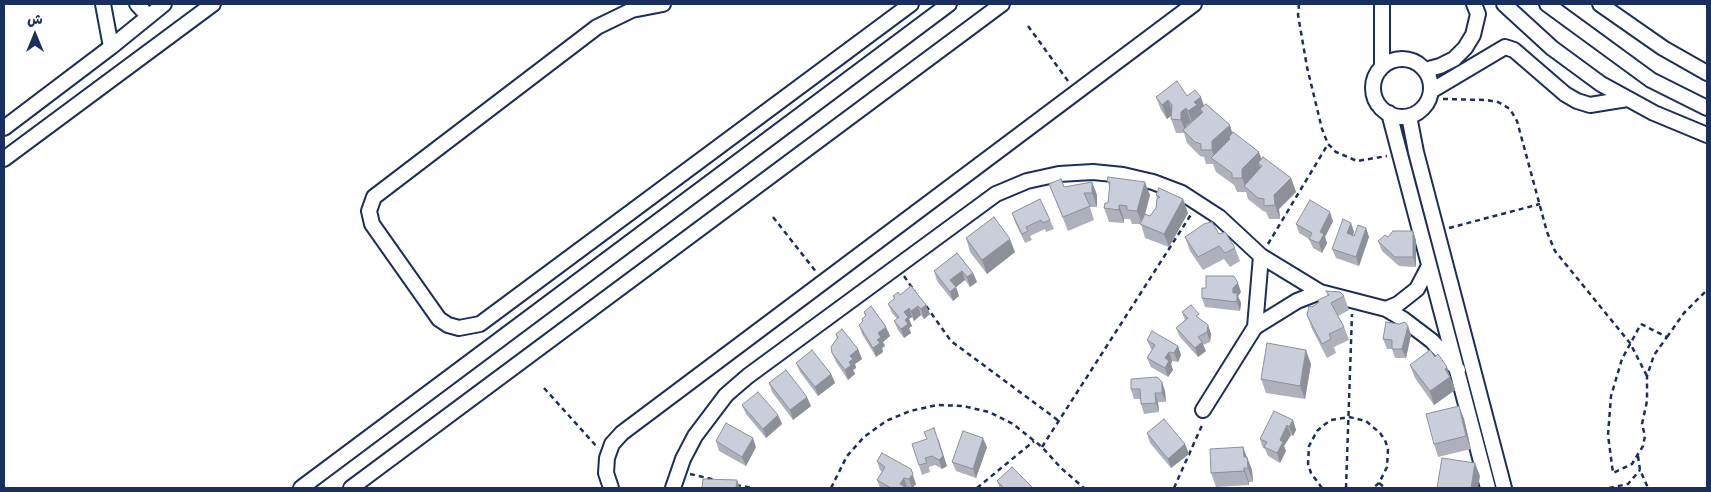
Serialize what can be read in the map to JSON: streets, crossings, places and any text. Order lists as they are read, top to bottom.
{
  "north": "top"
}
